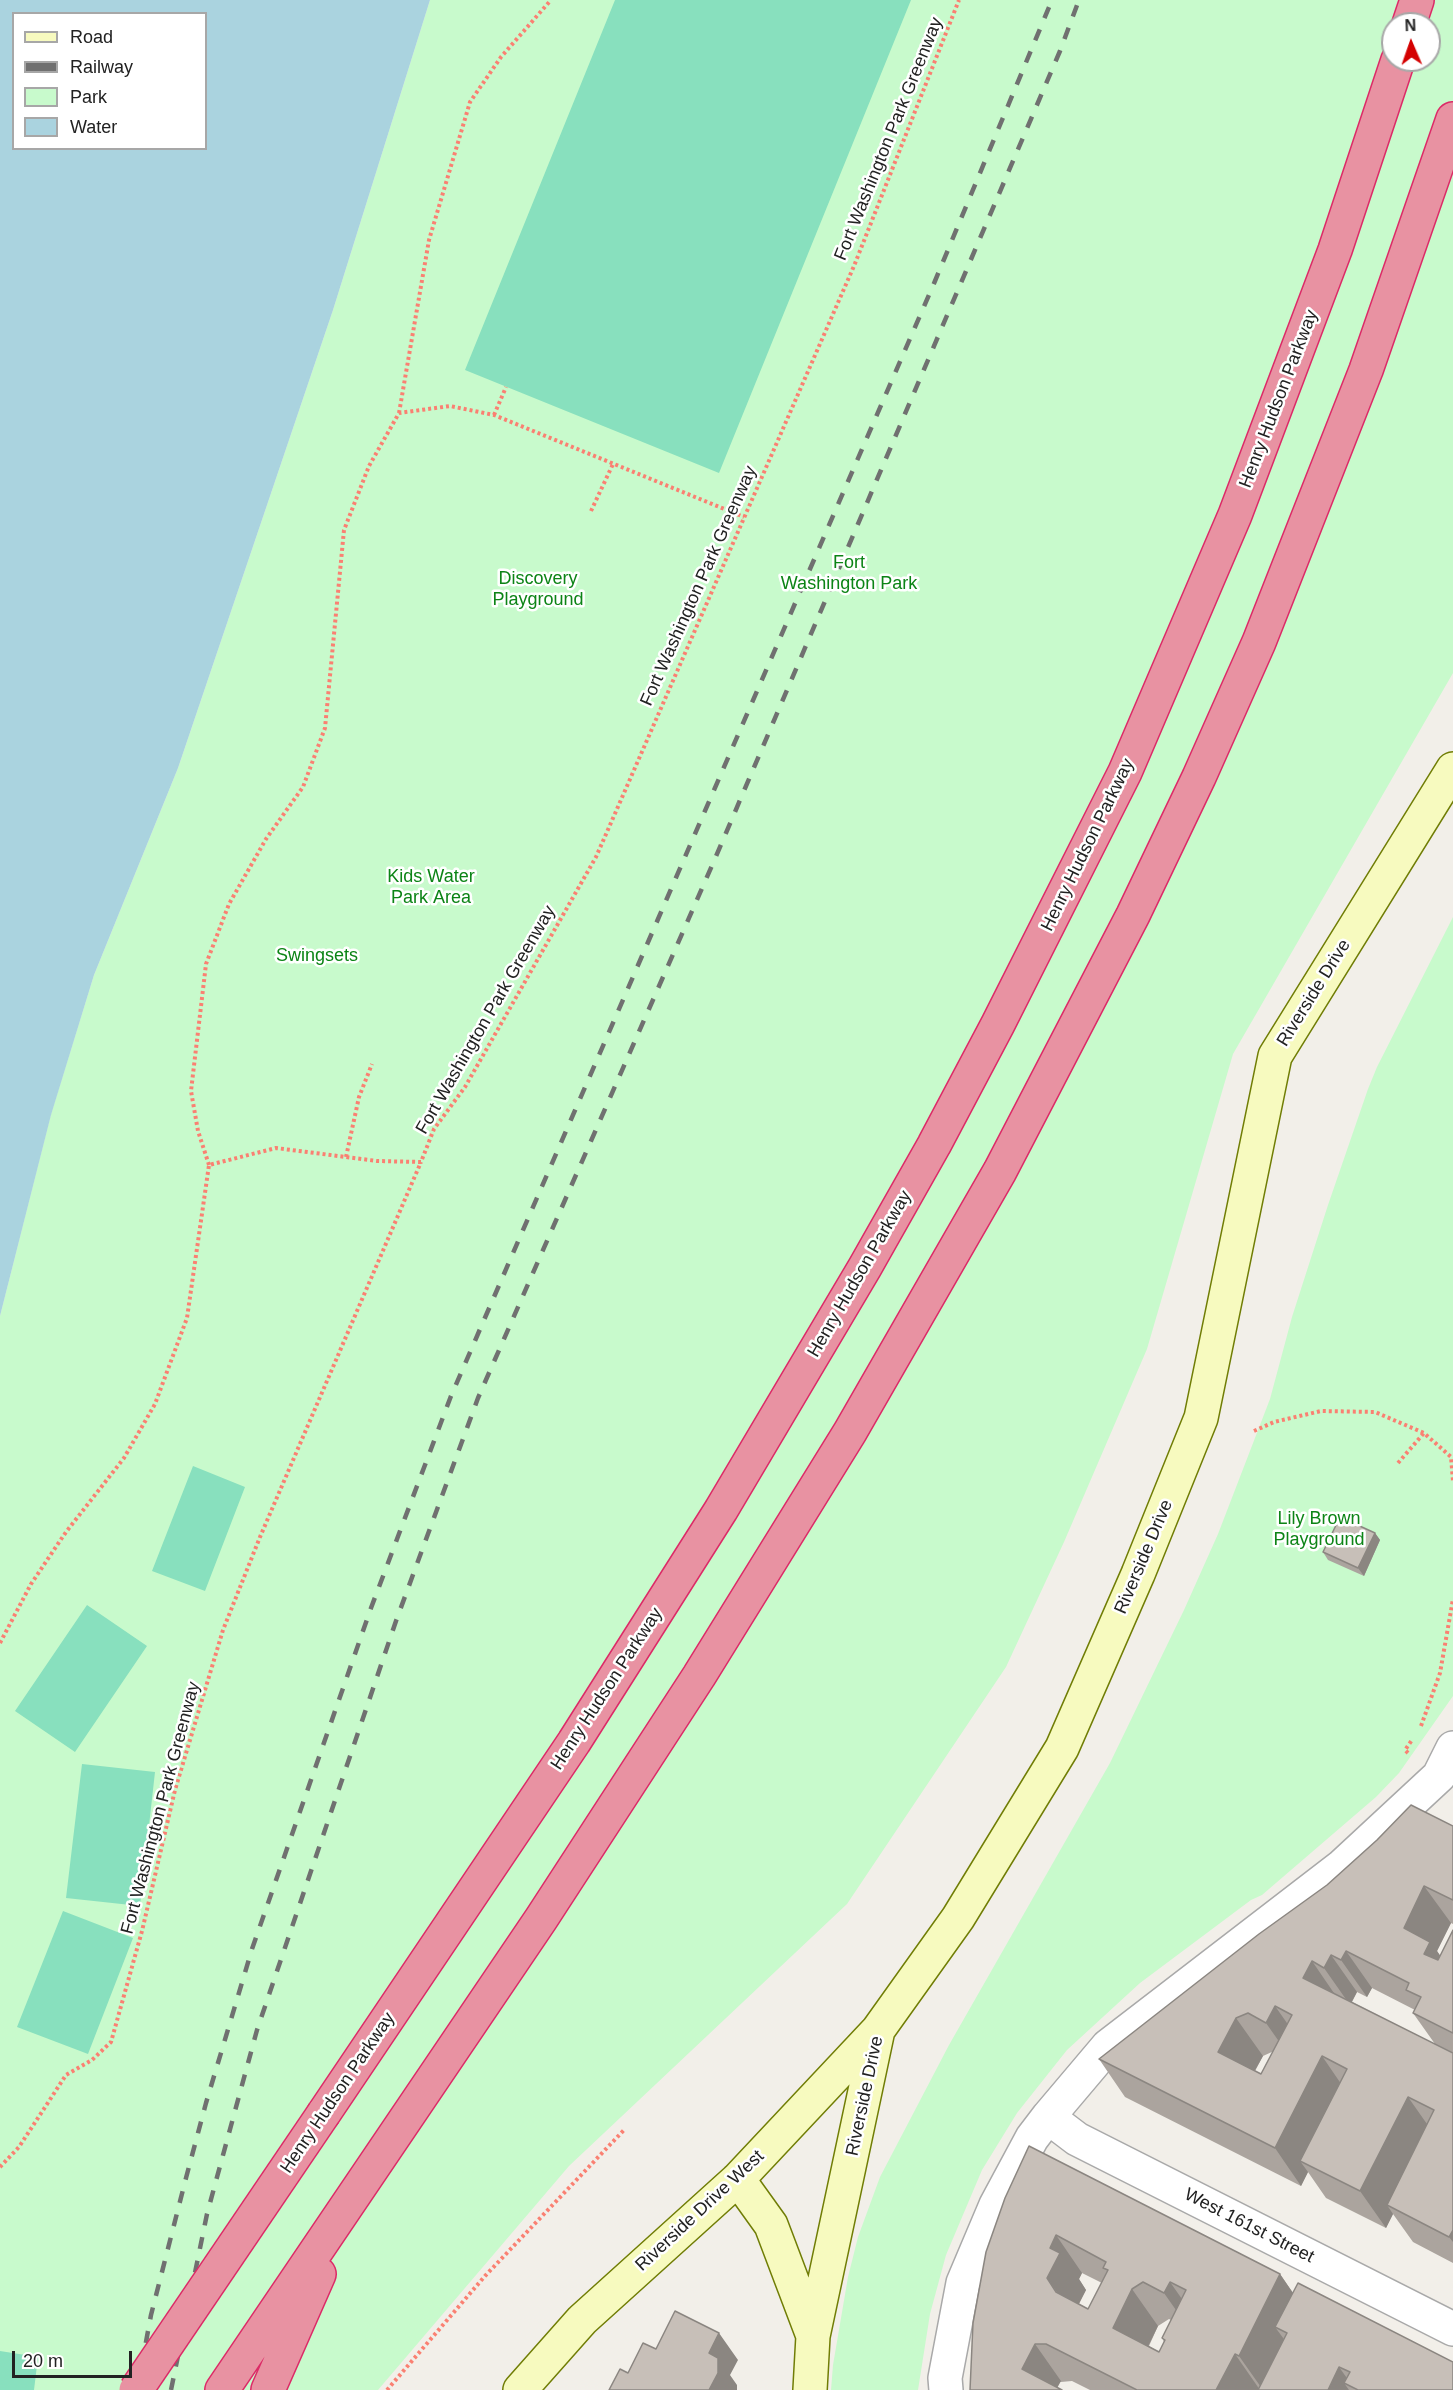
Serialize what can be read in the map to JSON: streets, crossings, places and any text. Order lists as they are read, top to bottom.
{
  "streets": {
    "highway": ["Henry Hudson Parkway"],
    "main road": ["Riverside Drive", "Riverside Drive West"],
    "street": ["West 161st Street"],
    "path": ["Fort Washington Park Greenway"]
  },
  "crossings": [
    ["Riverside Drive", "Riverside Drive West"]
  ],
  "parks": [
    "Fort Washington Park",
    "Discovery Playground",
    "Kids Water Park Area",
    "Swingsets",
    "Lily Brown Playground"
  ],
  "legend": [
    "Road",
    "Railway",
    "Park",
    "Water"
  ],
  "scale_bar": "20 m",
  "north": "top"
}
